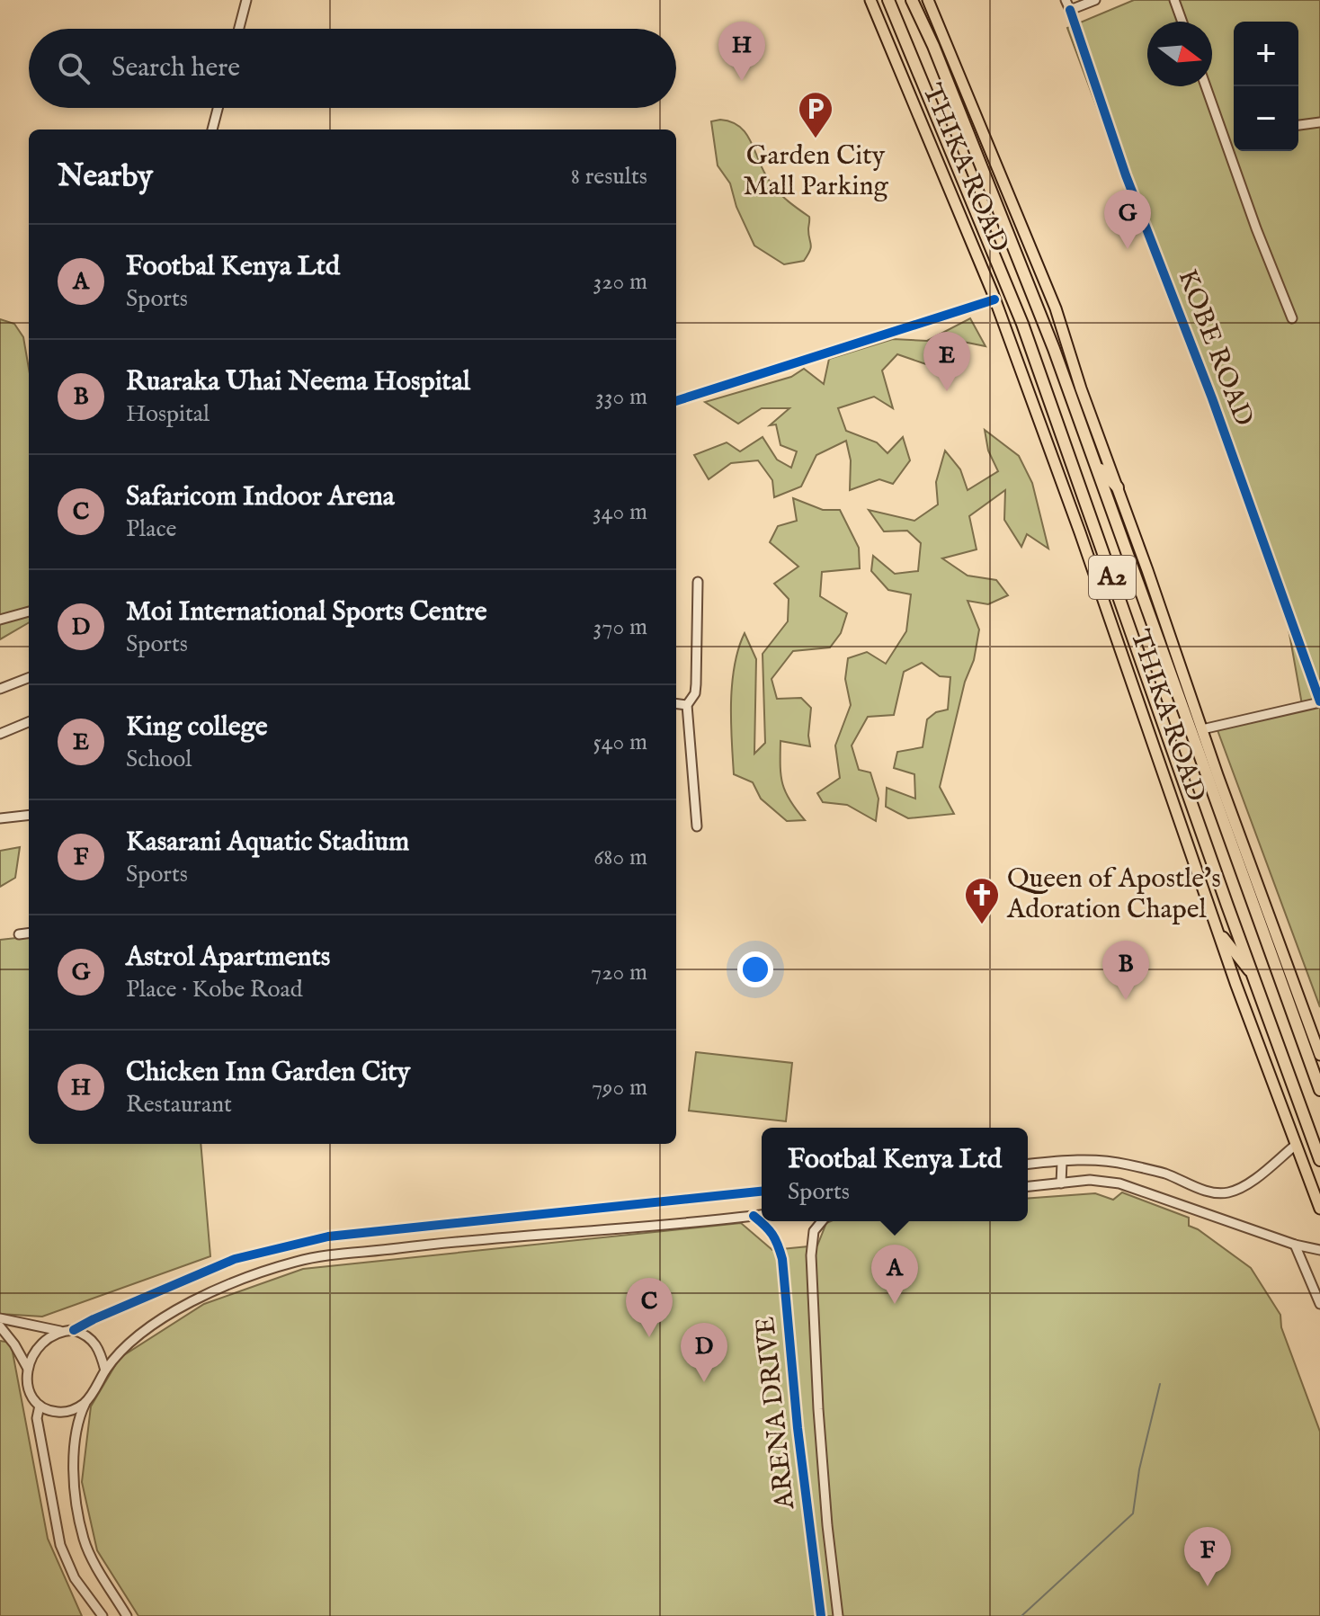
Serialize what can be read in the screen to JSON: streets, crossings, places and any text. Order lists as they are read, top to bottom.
{
  "streets": {
    "highway": ["THIKA ROAD", "A2"],
    "street": ["KOBE ROAD", "ARENA DRIVE"]
  },
  "places": {
    "parking": ["Garden City Mall Parking"],
    "church": ["Queen of Apostle's Adoration Chapel"]
  },
  "north": "right",
  "page": {
    "map_buttons": ["+", "−"],
    "pins": [
      "H",
      "G",
      "E",
      "B",
      "A",
      "C",
      "D",
      "F"
    ],
    "search": "Search here",
    "heading": ["Nearby", "8 results"],
    "list": [
      {
        "mark": "A",
        "name": "Footbal Kenya Ltd",
        "note": "Sports",
        "value": "320 m"
      },
      {
        "mark": "B",
        "name": "Ruaraka Uhai Neema Hospital",
        "note": "Hospital",
        "value": "330 m"
      },
      {
        "mark": "C",
        "name": "Safaricom Indoor Arena",
        "note": "Place",
        "value": "340 m"
      },
      {
        "mark": "D",
        "name": "Moi International Sports Centre",
        "note": "Sports",
        "value": "370 m"
      },
      {
        "mark": "E",
        "name": "King college",
        "note": "School",
        "value": "540 m"
      },
      {
        "mark": "F",
        "name": "Kasarani Aquatic Stadium",
        "note": "Sports",
        "value": "680 m"
      },
      {
        "mark": "G",
        "name": "Astrol Apartments",
        "note": "Place · Kobe Road",
        "value": "720 m"
      },
      {
        "mark": "H",
        "name": "Chicken Inn Garden City",
        "note": "Restaurant",
        "value": "790 m"
      }
    ],
    "popup": ["Footbal Kenya Ltd", "Sports"]
  }
}
